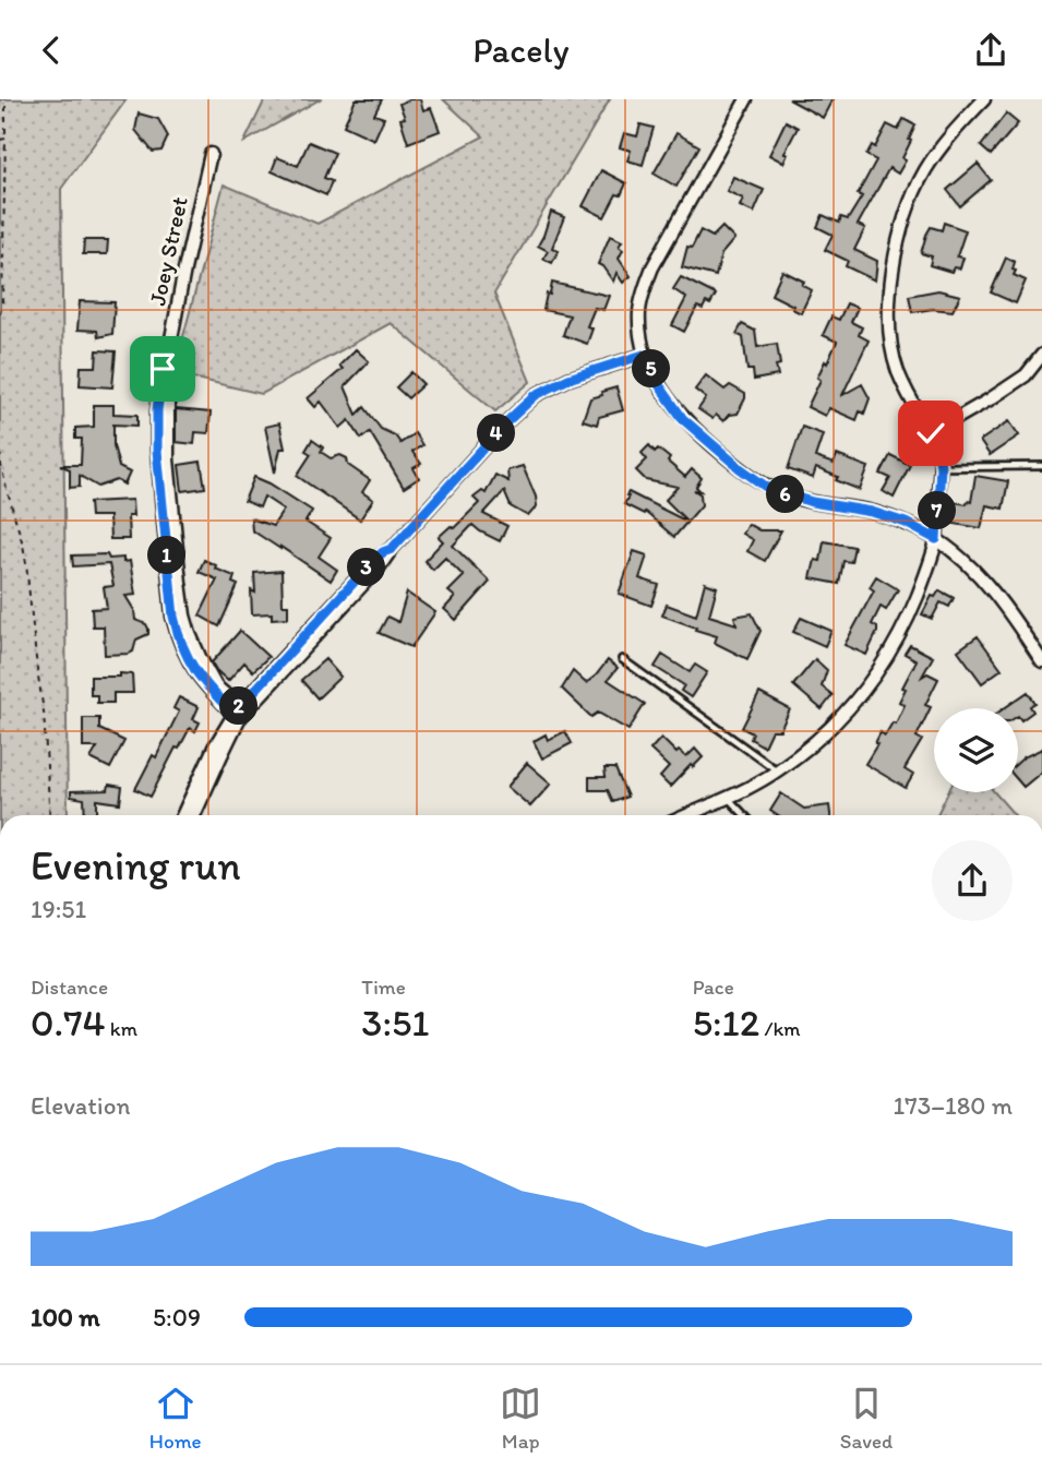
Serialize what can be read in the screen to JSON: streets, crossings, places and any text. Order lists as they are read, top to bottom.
{
  "streets": {
    "street": ["Joey Street"]
  },
  "page": {
    "header": "Pacely",
    "pins": [
      "5",
      "4",
      "6",
      "7",
      "1",
      "3",
      "2"
    ],
    "heading": ["Evening run", "19:51"],
    "stats": [
      ["Distance", "0.74 km"],
      ["Time", "3:51"],
      ["Pace", "5:12 /km"]
    ],
    "chart": ["Elevation", "173–180 m"],
    "list": [
      {
        "name": "100 m",
        "note": "5:09"
      }
    ],
    "tabs": ["Home", "Map", "Saved"]
  }
}
